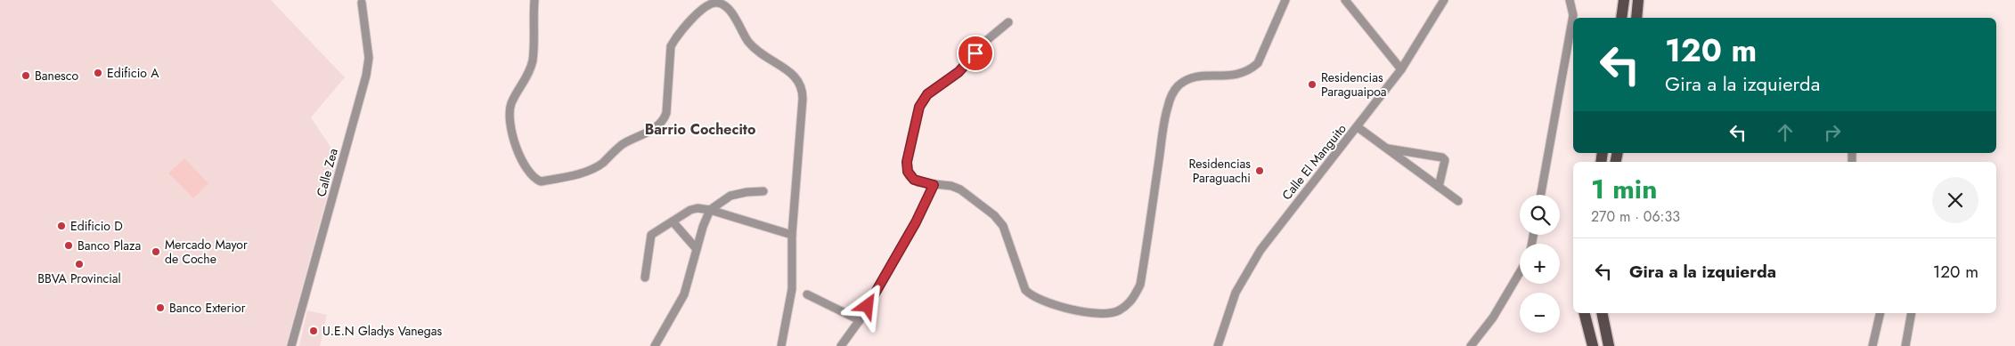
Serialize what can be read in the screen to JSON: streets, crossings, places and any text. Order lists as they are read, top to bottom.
{
  "streets": {
    "street": ["Calle El Manguito", "Calle Zea"]
  },
  "districts": ["Barrio Cochecito"],
  "places": [
    "Edificio A",
    "Banesco",
    "Residencias Paraguaipoa",
    "Residencias Paraguachi",
    "Edificio D",
    "Banco Plaza",
    "Mercado Mayor de Coche",
    "BBVA Provincial",
    "Banco Exterior",
    "U.E.N Gladys Vanegas"
  ],
  "page": {
    "turn": ["120 m", "Gira a la izquierda"],
    "heading": ["1 min", "270 m · 06:33"],
    "map_buttons": ["+", "−"],
    "list": [
      {
        "name": "Gira a la izquierda",
        "value": "120 m"
      }
    ]
  }
}
